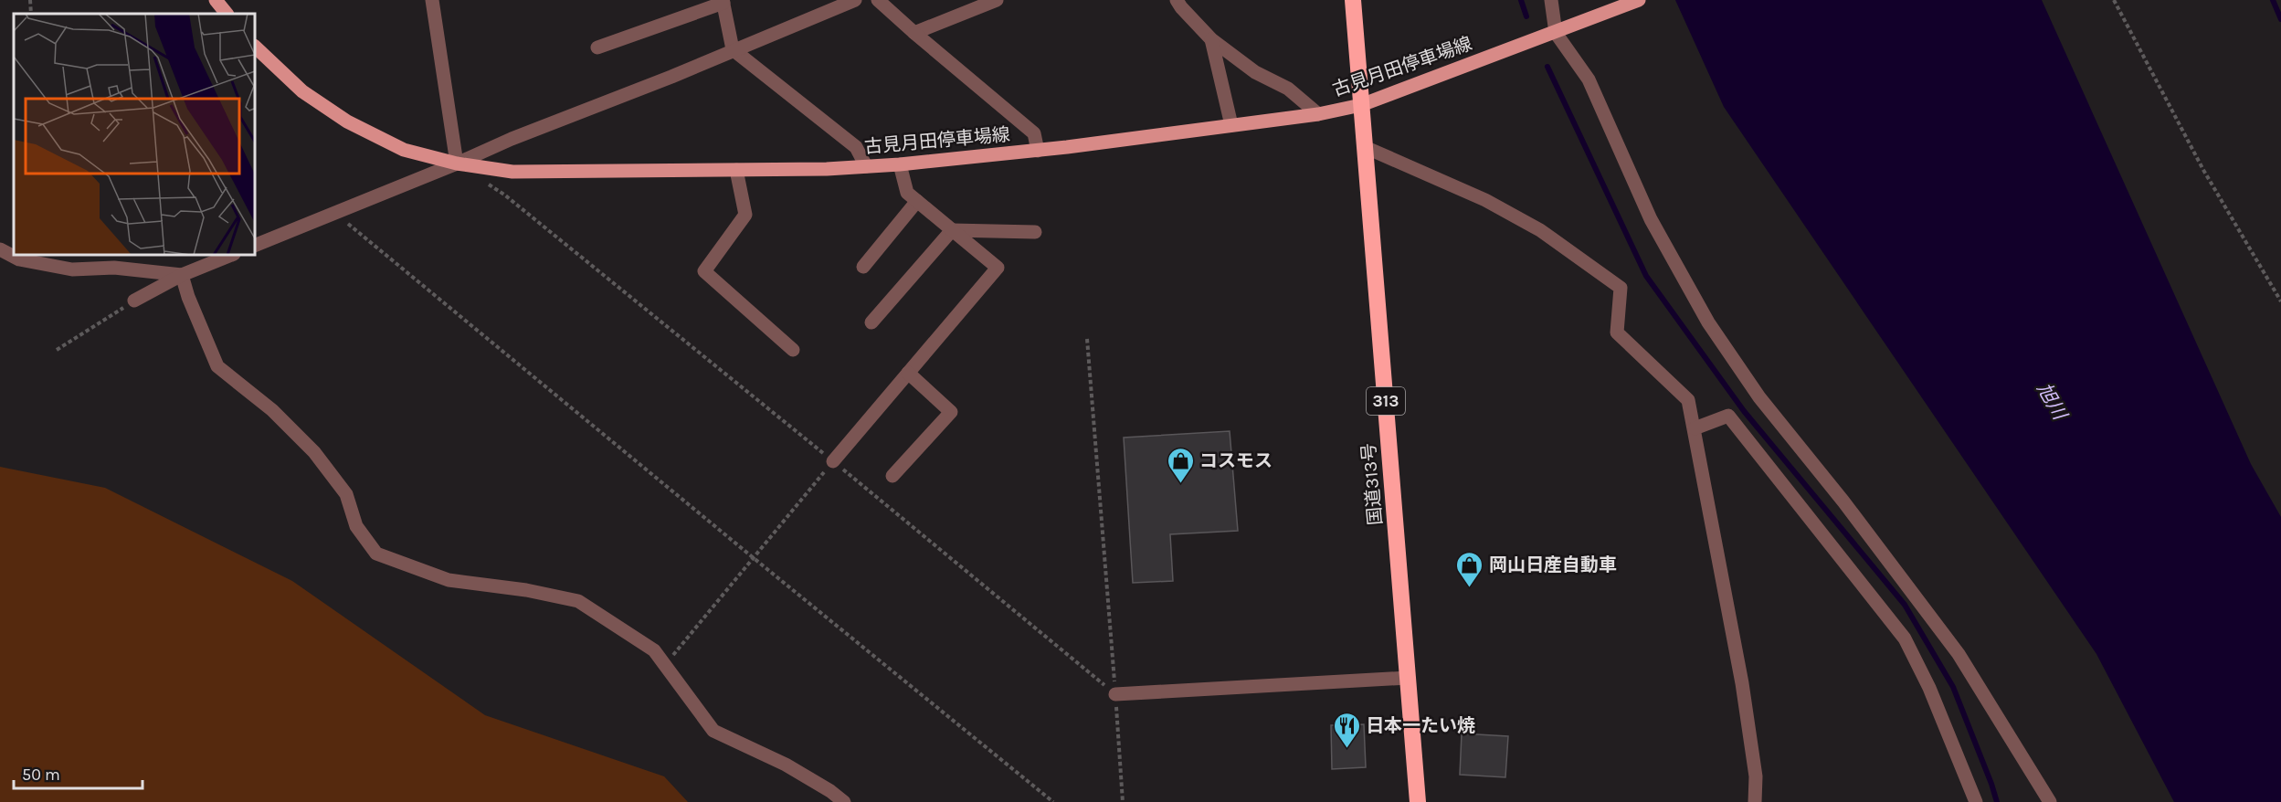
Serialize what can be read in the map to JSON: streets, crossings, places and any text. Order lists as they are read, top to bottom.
{
  "streets": {
    "highway": ["313", "国道313号"],
    "main road": ["古見月田停車場線"]
  },
  "crossings": [
    ["古見月田停車場線", "国道313号"]
  ],
  "water": ["旭川"],
  "places": {
    "shop": ["コスモス", "岡山日産自動車"],
    "restaurant": ["日本一たい焼"]
  },
  "scale_bar": "50 m"
}
